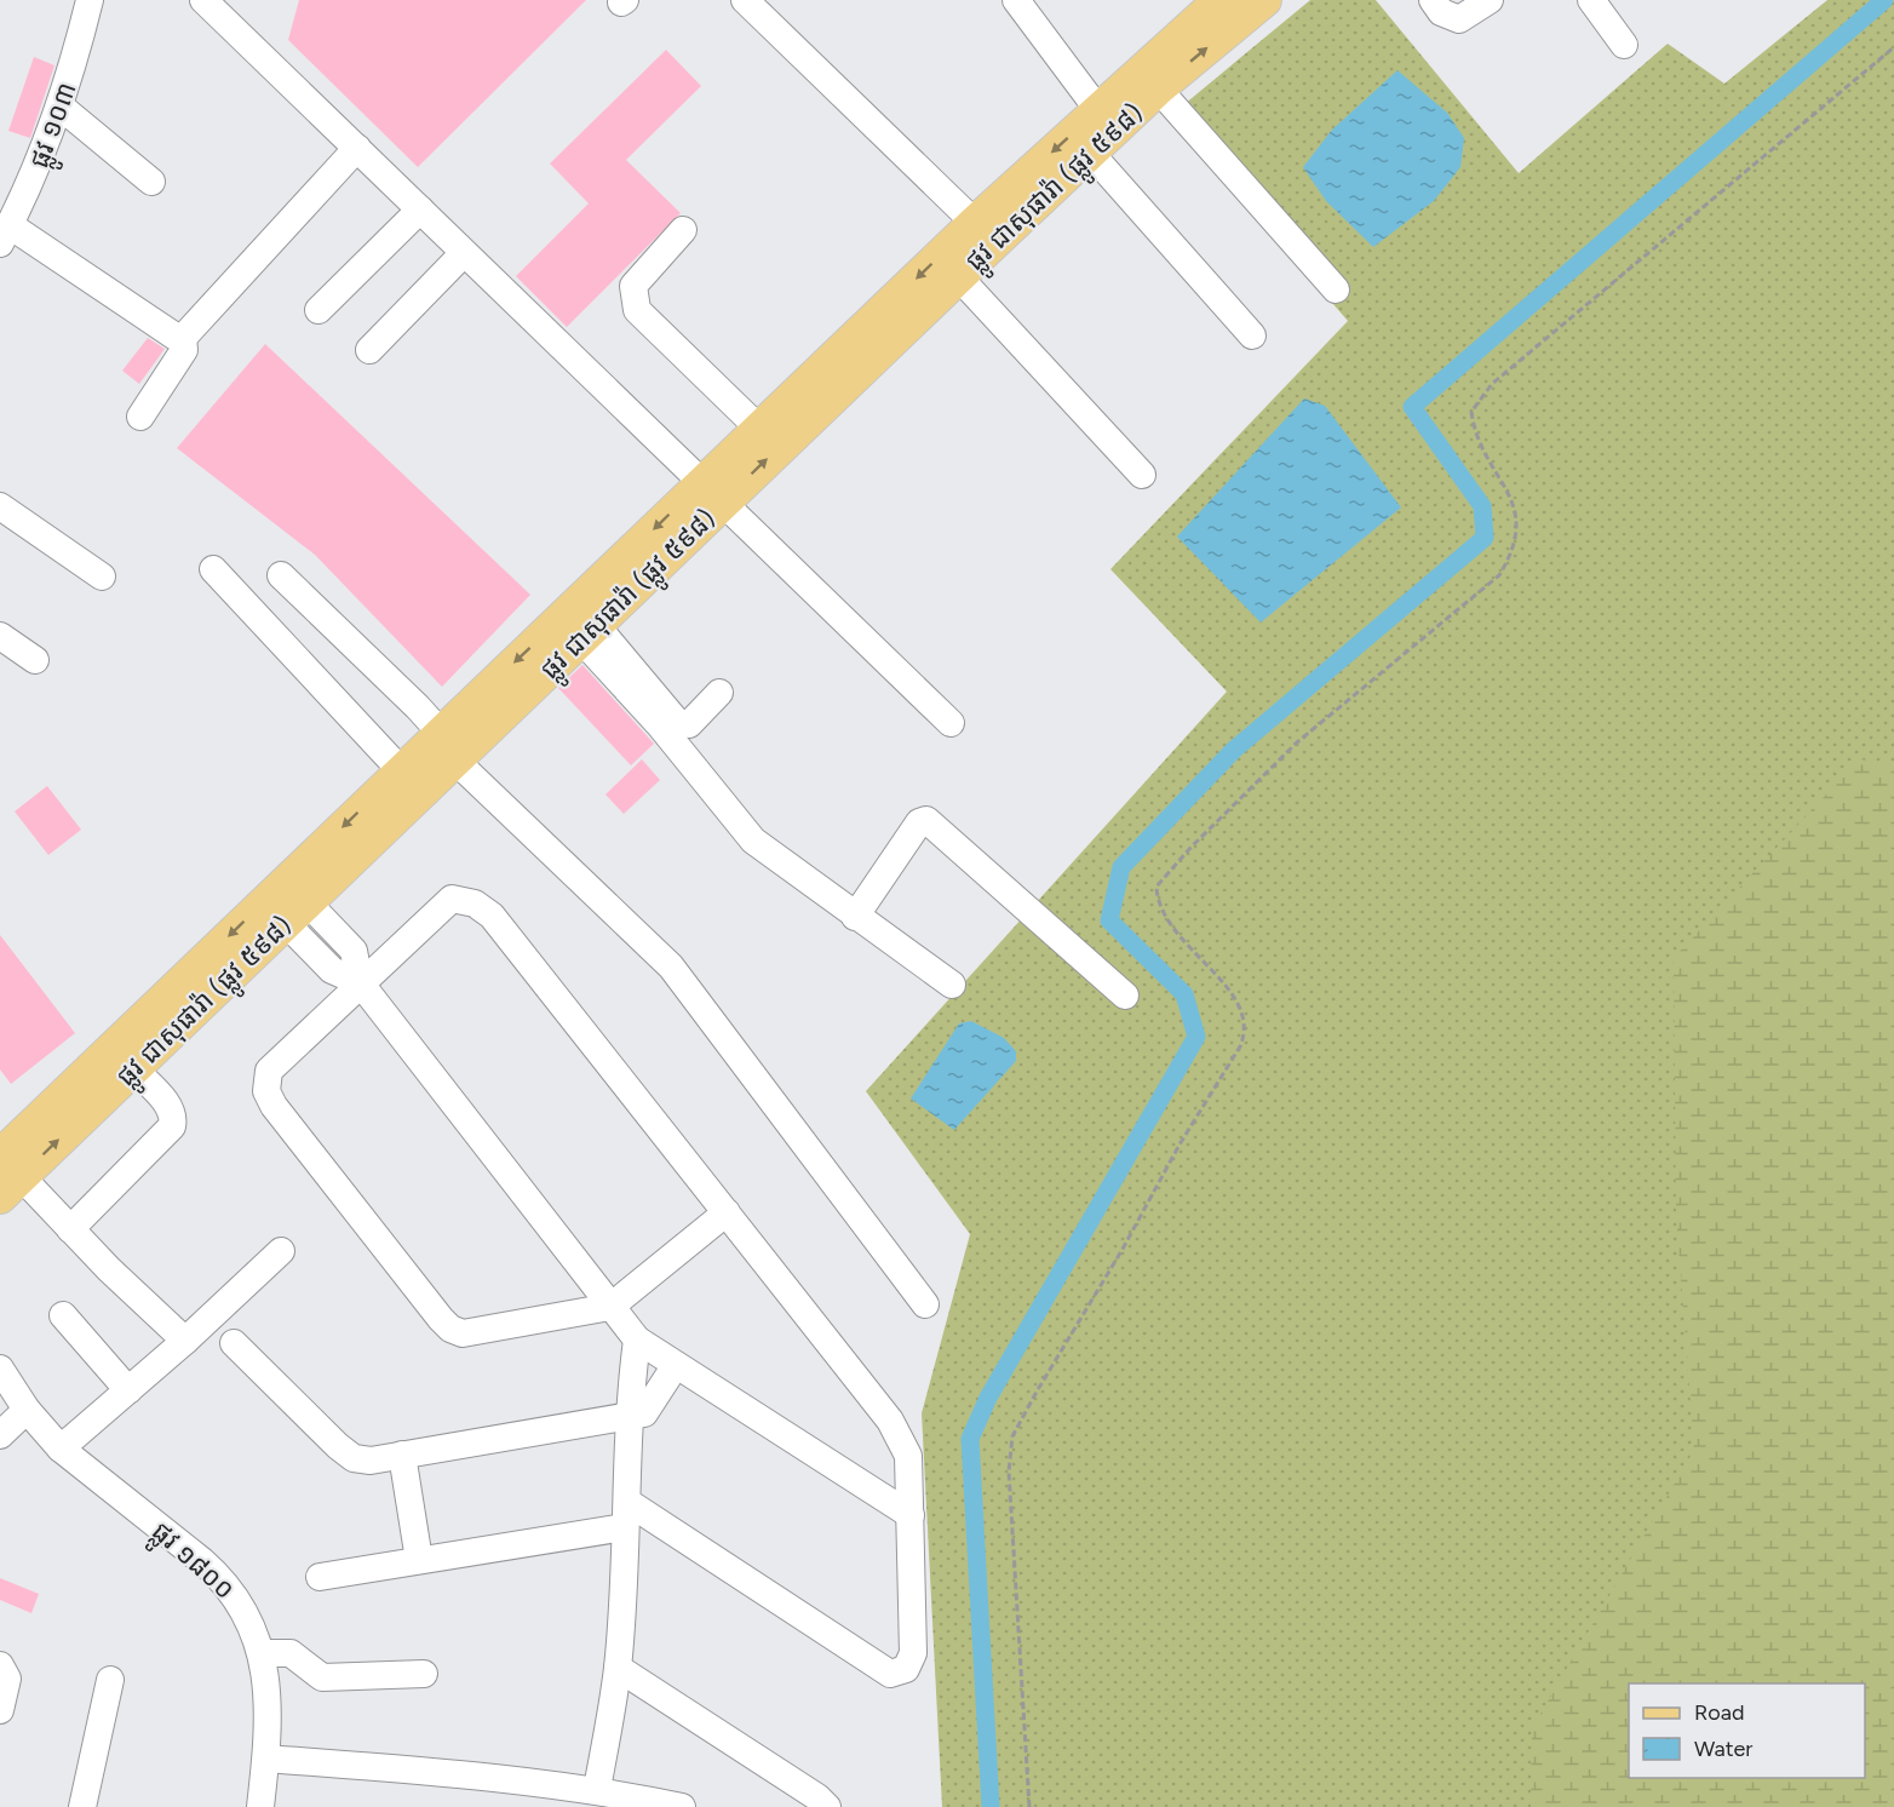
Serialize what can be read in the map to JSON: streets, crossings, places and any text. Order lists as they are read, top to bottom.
{
  "streets": {
    "main road": ["ផ្លូវ ជាសុផារ៉ា (ផ្លូវ ៥៩៨)"],
    "street": ["ផ្លូវ ១០៣", "ផ្លូវ ១៨០០"]
  },
  "legend": ["Road", "Water"]
}
